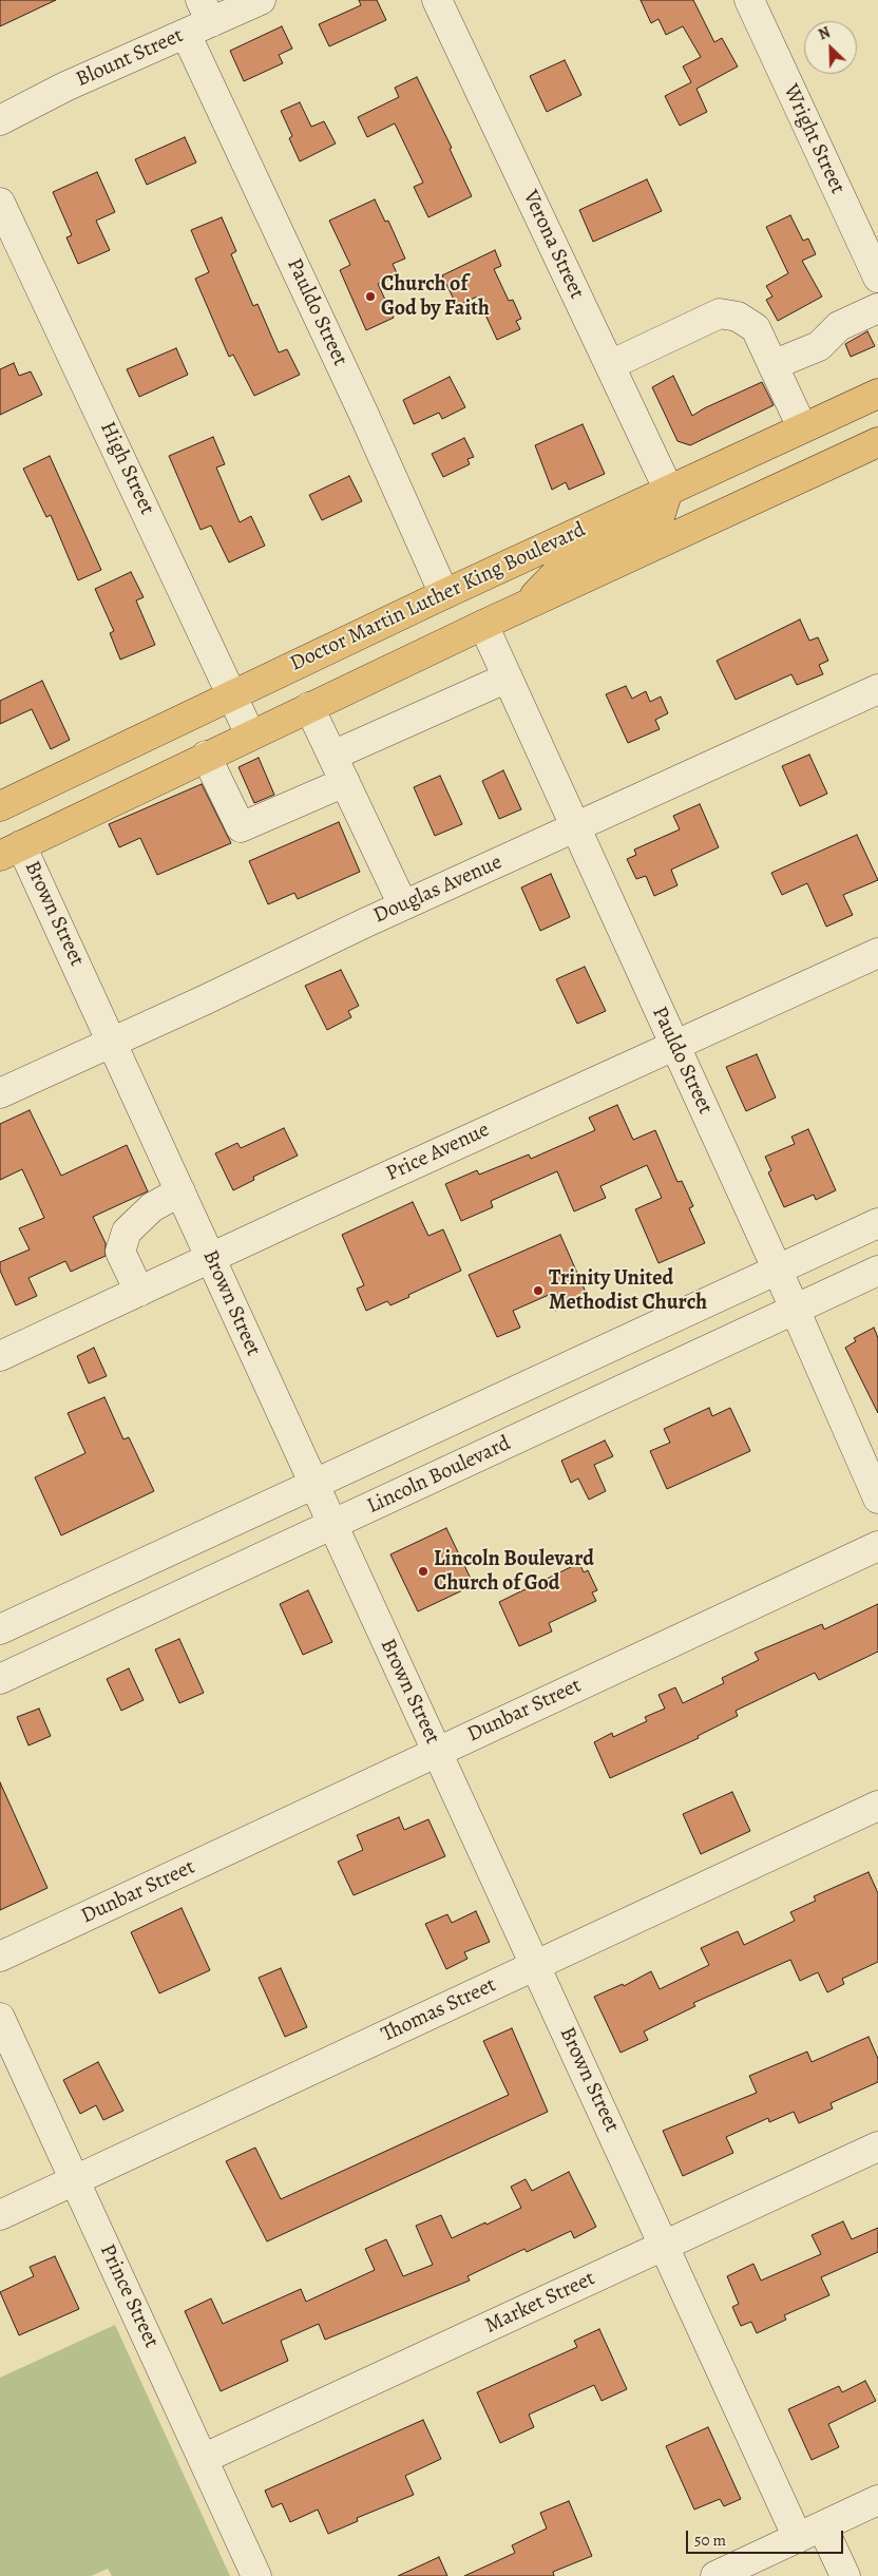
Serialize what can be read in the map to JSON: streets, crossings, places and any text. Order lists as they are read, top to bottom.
{
  "streets": {
    "main road": ["Doctor Martin Luther King Boulevard"],
    "street": [
      "Blount Street",
      "Wright Street",
      "Verona Street",
      "Pauldo Street",
      "High Street",
      "Douglas Avenue",
      "Brown Street",
      "Price Avenue",
      "Lincoln Boulevard",
      "Dunbar Street",
      "Thomas Street",
      "Prince Street",
      "Market Street"
    ]
  },
  "crossings": [
    ["Blount Street", "Pauldo Street"],
    ["Verona Street", "Doctor Martin Luther King Boulevard"],
    ["Pauldo Street", "Doctor Martin Luther King Boulevard"],
    ["Pauldo Street", "Douglas Avenue"],
    ["Pauldo Street", "Price Avenue"],
    ["Pauldo Street", "Lincoln Boulevard"],
    ["High Street", "Doctor Martin Luther King Boulevard"],
    ["Doctor Martin Luther King Boulevard", "Brown Street"],
    ["Douglas Avenue", "Brown Street"],
    ["Brown Street", "Price Avenue"],
    ["Brown Street", "Lincoln Boulevard"],
    ["Brown Street", "Dunbar Street"],
    ["Brown Street", "Thomas Street"],
    ["Brown Street", "Market Street"],
    ["Thomas Street", "Prince Street"],
    ["Prince Street", "Market Street"]
  ],
  "places": ["Church of God by Faith", "Trinity United Methodist Church", "Lincoln Boulevard Church of God"],
  "scale_bar": "50 m",
  "north": "top left"
}
